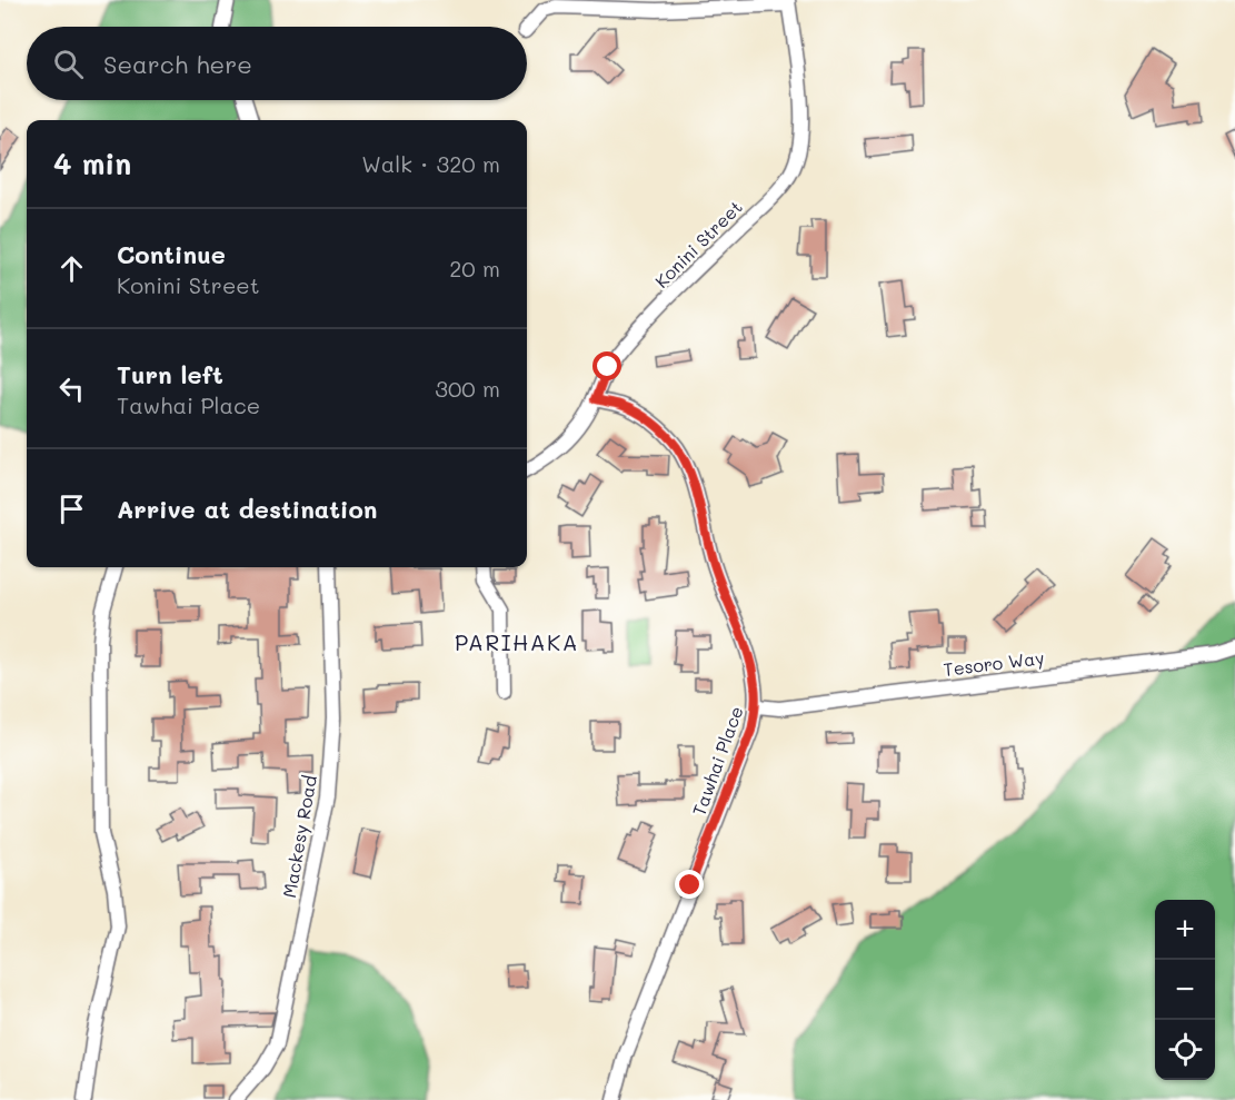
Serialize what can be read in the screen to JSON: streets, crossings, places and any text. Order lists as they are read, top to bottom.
{
  "streets": {
    "street": [
      "Konini Street",
      "Tesoro Way",
      "Tawhai Place",
      "Mackesy Road"
    ]
  },
  "crossings": [
    ["Konini Street", "Tawhai Place"],
    ["Tesoro Way", "Tawhai Place"]
  ],
  "districts": ["PARIHAKA"],
  "page": {
    "search": "Search here",
    "heading": ["4 min", "Walk · 320 m"],
    "list": [
      ["Continue", "Konini Street", "20 m"],
      ["Turn left", "Tawhai Place", "300 m"],
      "Arrive at destination"
    ],
    "map_buttons": ["+", "−"]
  }
}
